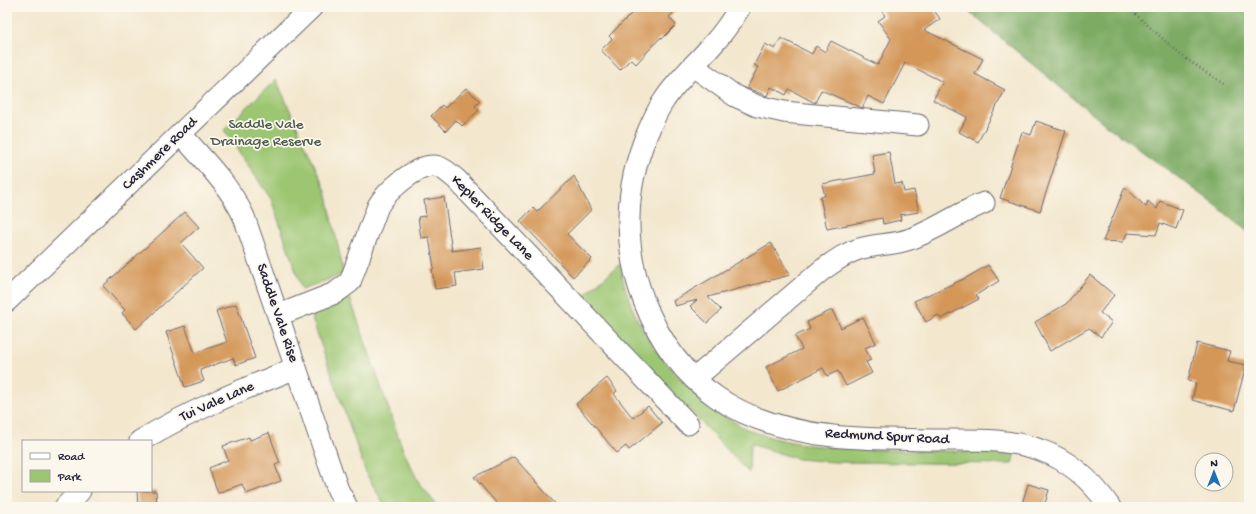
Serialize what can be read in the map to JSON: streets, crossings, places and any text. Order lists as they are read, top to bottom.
{
  "streets": {
    "street": [
      "Cashmere Road",
      "Kepler Ridge Lane",
      "Saddle Vale Rise",
      "Tui Vale Lane",
      "Redmund Spur Road"
    ]
  },
  "crossings": [
    ["Cashmere Road", "Saddle Vale Rise"],
    ["Kepler Ridge Lane", "Saddle Vale Rise"],
    ["Saddle Vale Rise", "Tui Vale Lane"]
  ],
  "parks": ["Saddle Vale Drainage Reserve"],
  "legend": ["Road", "Park"],
  "north": "top"
}
